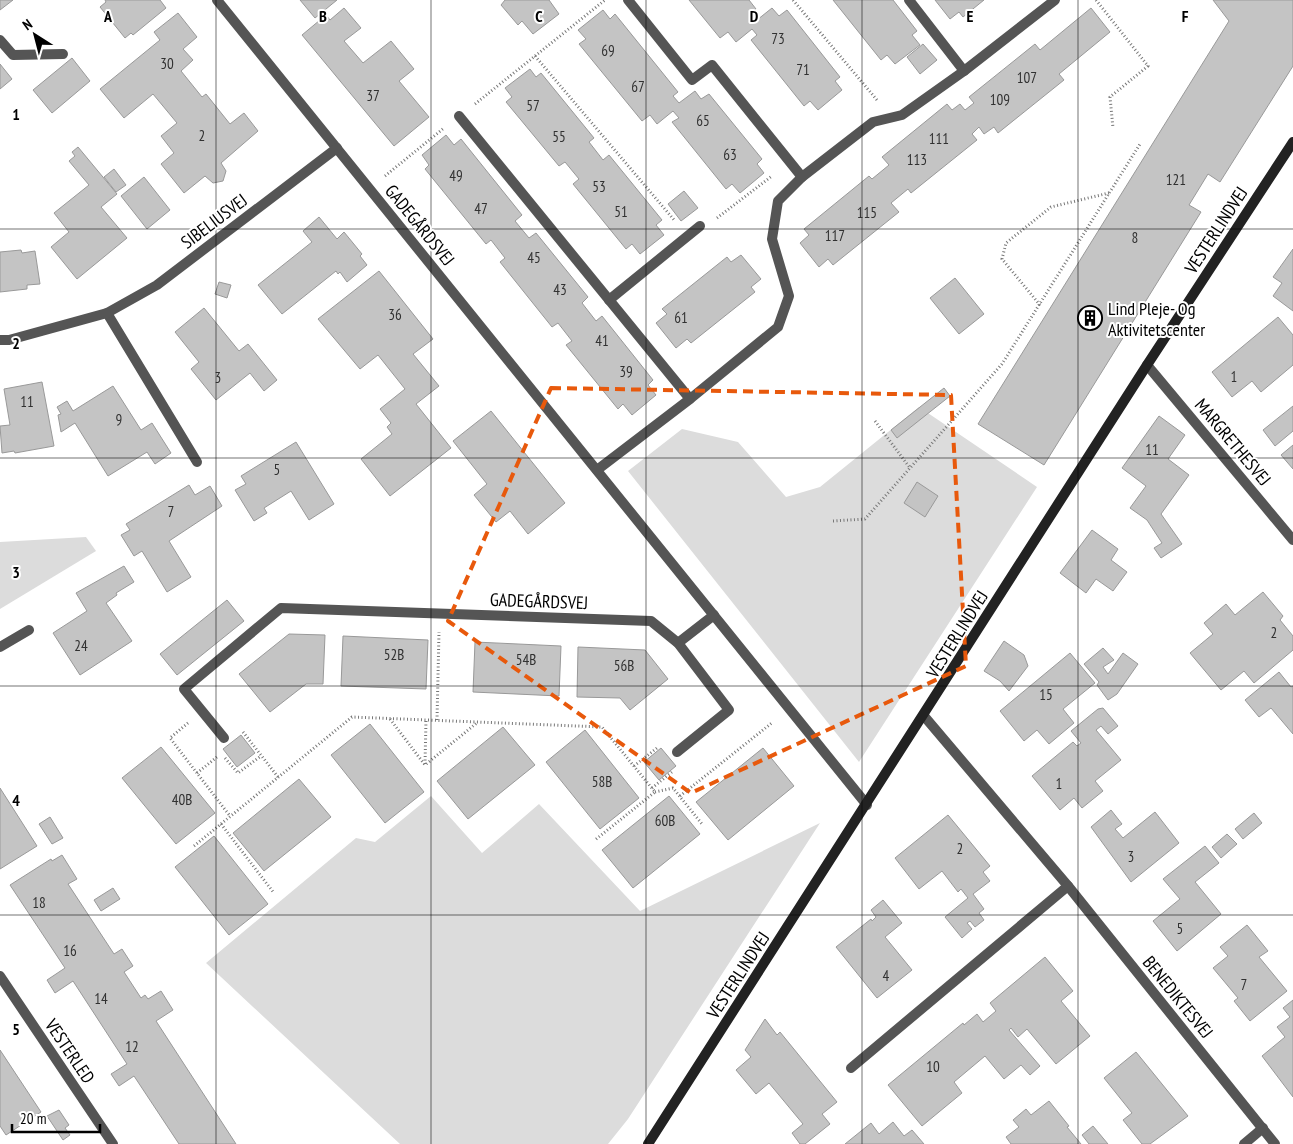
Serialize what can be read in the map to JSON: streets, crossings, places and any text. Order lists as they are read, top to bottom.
{
  "streets": {
    "street": [
      "SIBELIUSVEJ",
      "GADEGÅRDSVEJ",
      "VESTERLINDVEJ",
      "MARGRETHESVEJ",
      "BENEDIKTESVEJ",
      "VESTERLED"
    ]
  },
  "crossings": [
    ["SIBELIUSVEJ", "GADEGÅRDSVEJ"],
    ["GADEGÅRDSVEJ", "VESTERLINDVEJ"],
    ["VESTERLINDVEJ", "MARGRETHESVEJ"],
    ["VESTERLINDVEJ", "BENEDIKTESVEJ"]
  ],
  "places": {
    "building": ["Lind Pleje- Og Aktivitetscenter"]
  },
  "house_numbers": [
    "73",
    "69",
    "30",
    "71",
    "107",
    "67",
    "37",
    "109",
    "57",
    "65",
    "2",
    "55",
    "111",
    "63",
    "113",
    "49",
    "121",
    "53",
    "47",
    "51",
    "115",
    "117",
    "8",
    "45",
    "43",
    "36",
    "61",
    "41",
    "39",
    "1",
    "3",
    "11",
    "9",
    "11",
    "5",
    "7",
    "2",
    "24",
    "52B",
    "54B",
    "56B",
    "15",
    "58B",
    "1",
    "40B",
    "60B",
    "2",
    "3",
    "18",
    "5",
    "16",
    "4",
    "7",
    "14",
    "12",
    "10"
  ],
  "scale_bar": "20 m",
  "north": "top left",
  "grid": {
    "columns": [
      "A",
      "B",
      "C",
      "D",
      "E",
      "F"
    ],
    "rows": [
      "1",
      "2",
      "3",
      "4",
      "5"
    ]
  }
}
